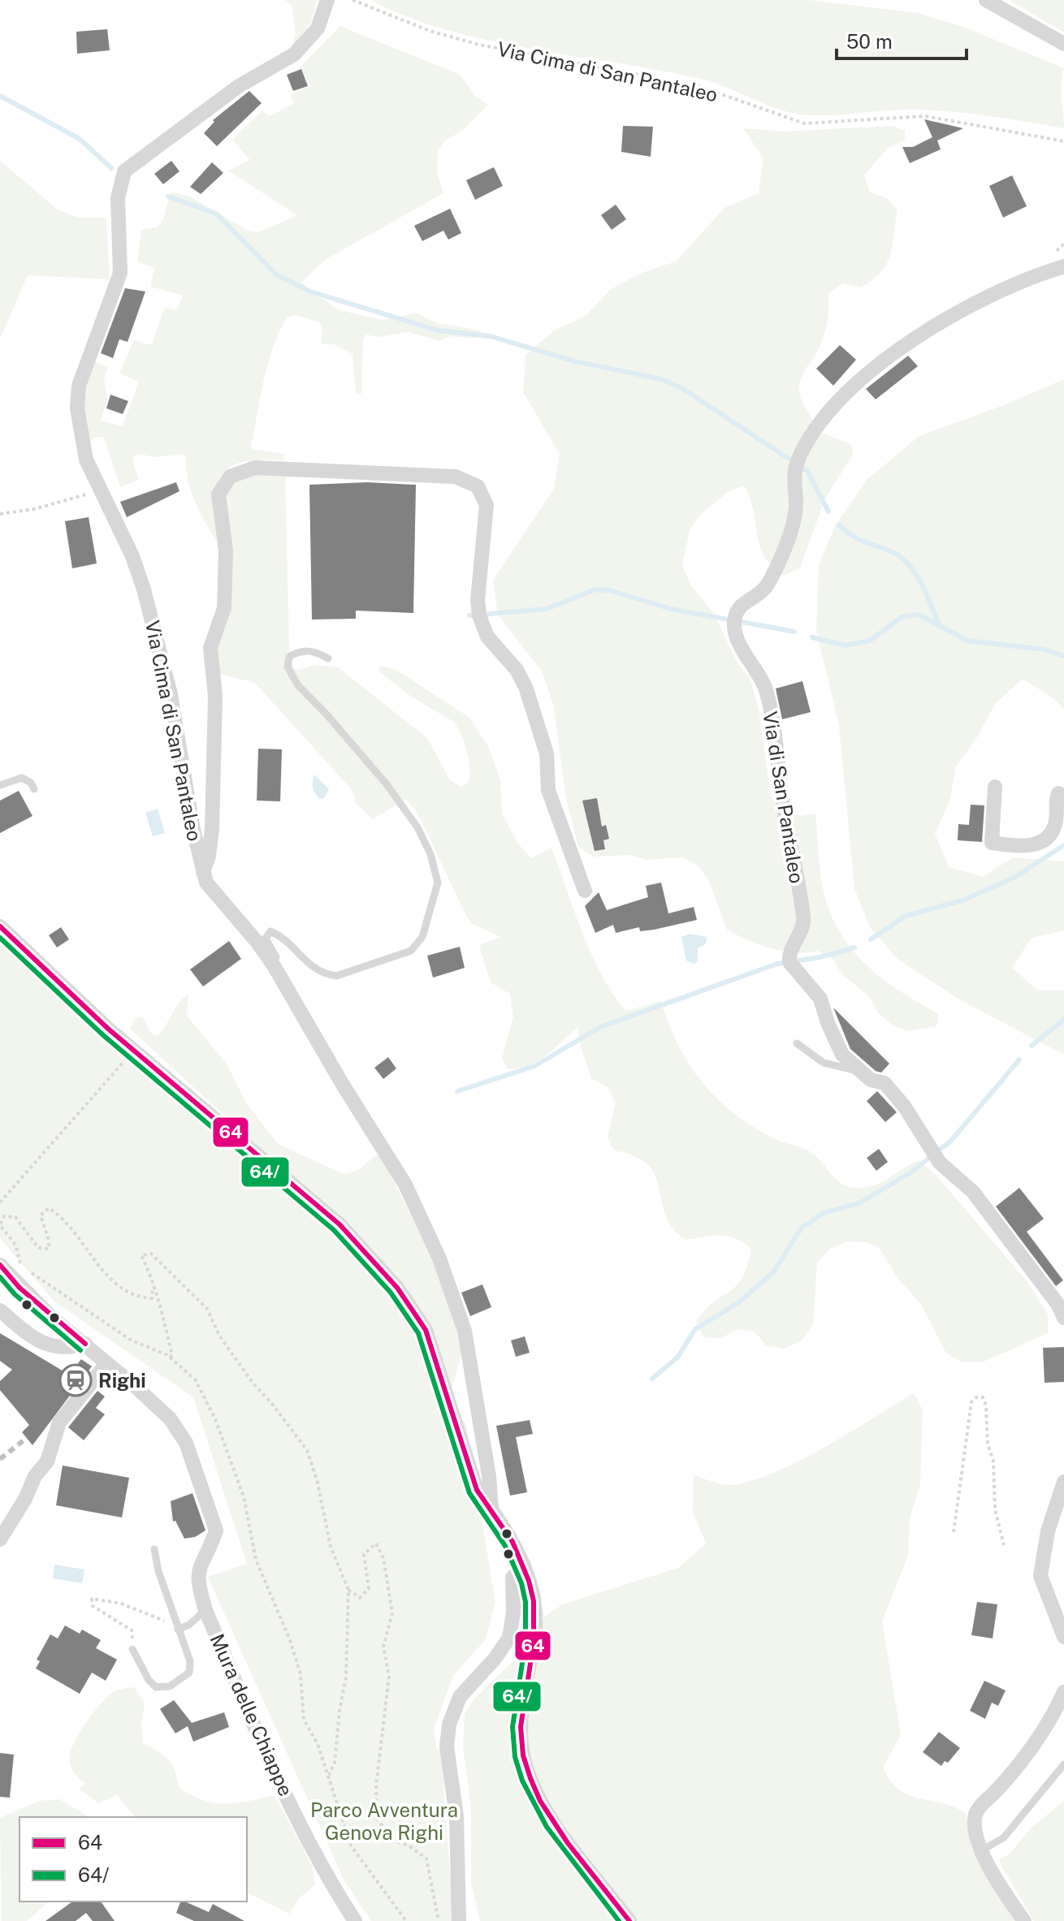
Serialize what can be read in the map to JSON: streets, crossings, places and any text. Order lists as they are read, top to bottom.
{
  "streets": {
    "street": ["Via Cima di San Pantaleo", "Via di San Pantaleo", "Mura delle Chiappe"]
  },
  "parks": ["Parco Avventura Genova Righi"],
  "places": {
    "station": ["Righi"]
  },
  "lines": ["transit line 64", "transit line 64/"],
  "legend": ["64", "64/"],
  "scale_bar": "50 m"
}
